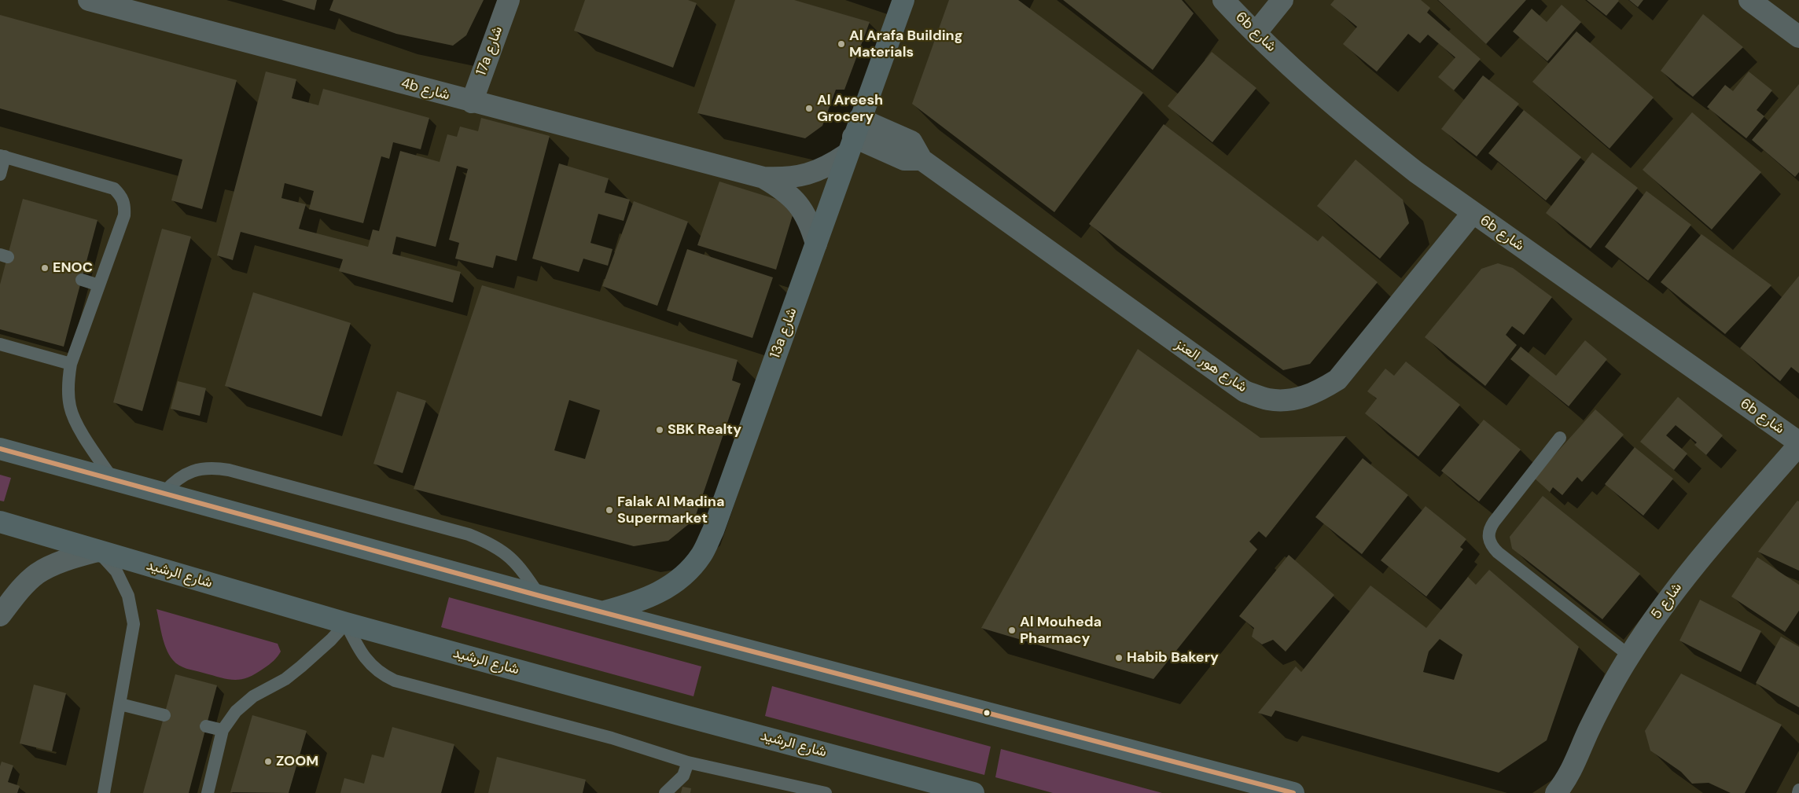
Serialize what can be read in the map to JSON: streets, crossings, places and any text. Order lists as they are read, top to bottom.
{
  "streets": {
    "main road": ["13a شارع", "شارع الرشيد"],
    "street": [
      "6b شارع",
      "17a شارع",
      "4b شارع",
      "شارع هور العنز",
      "شارع 5"
    ]
  },
  "crossings": [
    ["6b شارع", "شارع هور العنز"],
    ["6b شارع", "شارع 5"],
    ["17a شارع", "4b شارع"],
    ["4b شارع", "13a شارع"],
    ["4b شارع", "شارع هور العنز"],
    ["13a شارع", "شارع هور العنز"]
  ],
  "places": [
    "Al Arafa Building Materials",
    "Al Areesh Grocery",
    "ENOC",
    "SBK Realty",
    "Falak Al Madina Supermarket",
    "Al Mouheda Pharmacy",
    "Habib Bakery",
    "ZOOM"
  ]
}
